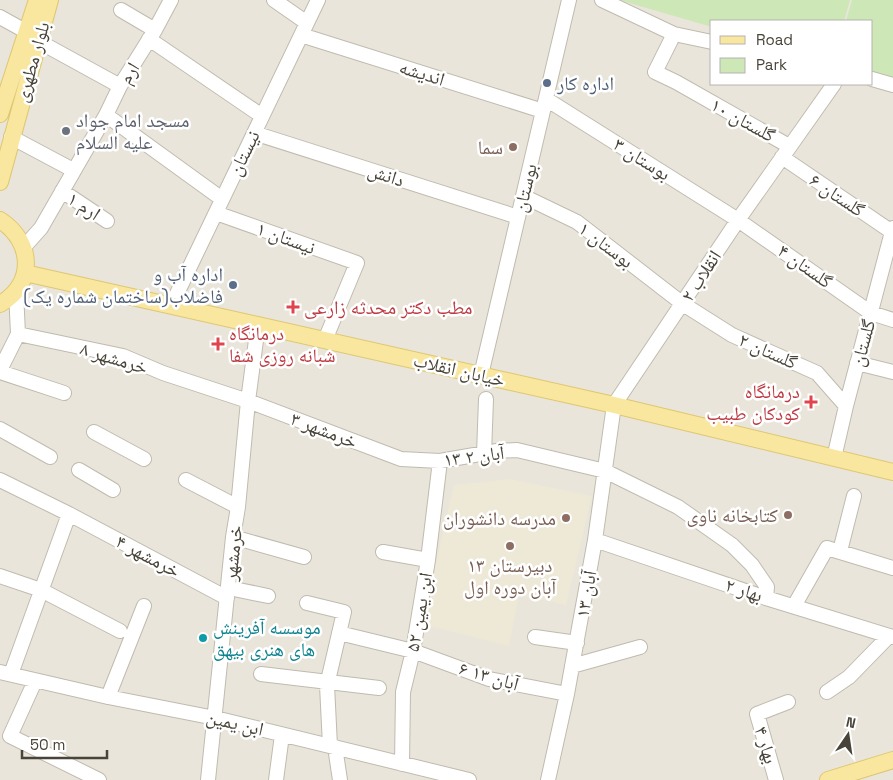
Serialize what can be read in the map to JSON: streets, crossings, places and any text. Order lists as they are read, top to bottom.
{
  "streets": {
    "main road": ["بلوار مطهری", "خیابان انقلاب"],
    "street": [
      "ارم",
      "اندیشه",
      "گلستان ۱۰",
      "نیستان",
      "بوستان ۳",
      "دانش",
      "بوستان",
      "گلستان ۶",
      "ارم ۱",
      "نیستان ۱",
      "بوستان ۱",
      "گلستان ۴",
      "انقلاب ۲",
      "گلستان",
      "گلستان ۲",
      "خرمشهر ۸",
      "خرمشهر ۳",
      "۱۳ آبان ۲",
      "خرمشهر",
      "خرمشهر ۴",
      "بهار ۲",
      "۱۳ آبان",
      "ابن یمین ۵۲",
      "۶ آبان ۱۳",
      "ابن یمین",
      "بهار ۴"
    ]
  },
  "crossings": [
    ["ارم", "ارم ۱"],
    ["اندیشه", "نیستان"],
    ["اندیشه", "بوستان ۳"],
    ["اندیشه", "بوستان"],
    ["گلستان ۱۰", "گلستان ۶"],
    ["گلستان ۱۰", "انقلاب ۲"],
    ["نیستان", "دانش"],
    ["نیستان", "نیستان ۱"],
    ["نیستان", "خیابان انقلاب"],
    ["بوستان ۳", "بوستان"],
    ["بوستان ۳", "گلستان ۴"],
    ["بوستان ۳", "انقلاب ۲"],
    ["دانش", "بوستان"],
    ["بوستان", "بوستان ۱"],
    ["بوستان", "خیابان انقلاب"],
    ["گلستان ۶", "انقلاب ۲"],
    ["گلستان ۶", "گلستان"],
    ["نیستان ۱", "خیابان انقلاب"],
    ["بوستان ۱", "انقلاب ۲"],
    ["بوستان ۱", "گلستان ۲"],
    ["گلستان ۴", "انقلاب ۲"],
    ["گلستان ۴", "گلستان"],
    ["انقلاب ۲", "گلستان ۲"],
    ["انقلاب ۲", "خیابان انقلاب"],
    ["انقلاب ۲", "۱۳ آبان"],
    ["گلستان", "گلستان ۲"],
    ["گلستان", "خیابان انقلاب"],
    ["خرمشهر ۸", "خرمشهر ۳"],
    ["خرمشهر ۸", "خرمشهر"],
    ["خیابان انقلاب", "خرمشهر"],
    ["خیابان انقلاب", "۱۳ آبان"],
    ["خرمشهر ۳", "۱۳ آبان ۲"],
    ["خرمشهر ۳", "خرمشهر"],
    ["۱۳ آبان ۲", "بهار ۲"],
    ["۱۳ آبان ۲", "۱۳ آبان"],
    ["۱۳ آبان ۲", "ابن یمین ۵۲"],
    ["خرمشهر", "خرمشهر ۴"],
    ["خرمشهر", "ابن یمین"],
    ["بهار ۲", "۱۳ آبان"],
    ["۱۳ آبان", "۶ آبان ۱۳"],
    ["ابن یمین ۵۲", "۶ آبان ۱۳"],
    ["ابن یمین ۵۲", "ابن یمین"]
  ],
  "places": {
    "other": [
      "اداره کار",
      "مسجد امام جواد علیه السلام",
      "سما",
      "اداره آب و فاضلاب(ساختمان شماره یک)",
      "کتابخانه ناوی",
      "مدرسه دانشوران",
      "دبیرستان ۱۳ آبان دوره اول",
      "موسسه آفرینش های هنری بیهق"
    ],
    "health": ["مطب دکتر محدثه زارعی", "درمانگاه شبانه روزی شفا", "درمانگاه کودکان طبیب"]
  },
  "legend": ["Road", "Park"],
  "scale_bar": "50 m",
  "north": "top"
}
